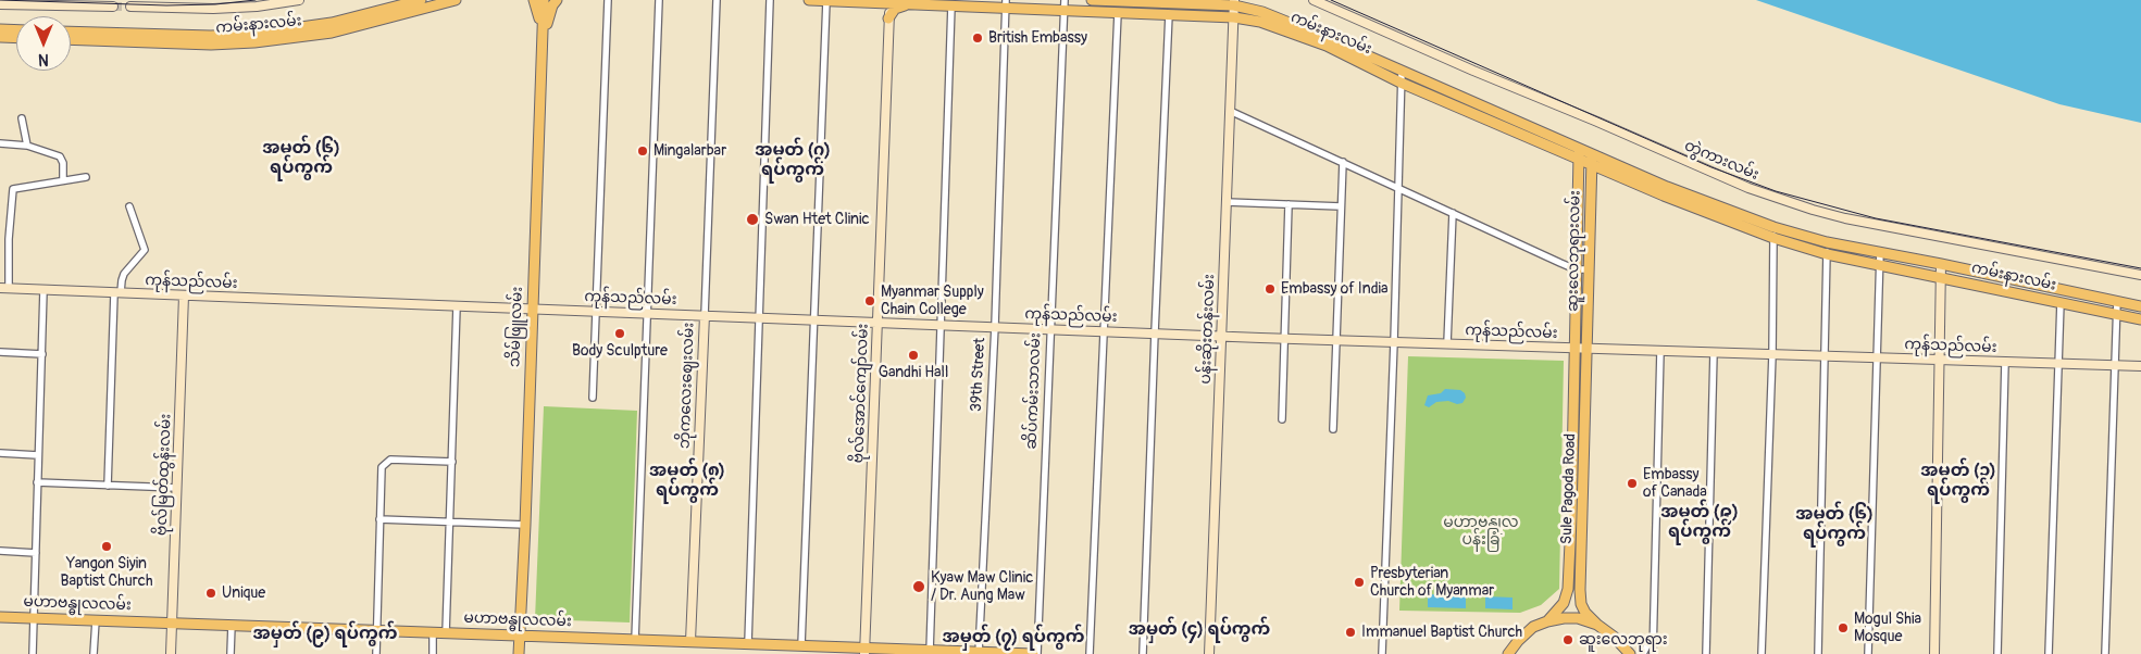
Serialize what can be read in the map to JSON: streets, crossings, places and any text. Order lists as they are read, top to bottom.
{
  "streets": {
    "main road": [
      "ကမ်းနားလမ်း",
      "တွဲကားလမ်း",
      "ဆူးလေဘုရားလမ်း",
      "ကုန်သည်လမ်း",
      "သိမ်ဖြူလမ်း",
      "ပန်းဆိုးတန်းလမ်း",
      "ဘိုကလေးဈေးလမ်း",
      "ဗိုလ်အောင်ကျော်လမ်း",
      "ဗိုလ်မြတ်ထွန်းလမ်း",
      "Sule Pagoda Road",
      "မဟာဗန္ဓုလလမ်း"
    ],
    "street": ["39th Street", "ဆိပ်ကမ်းသာလမ်း"]
  },
  "crossings": [
    ["ကမ်းနားလမ်း", "ဆူးလေဘုရားလမ်း"],
    ["ကမ်းနားလမ်း", "ပန်းဆိုးတန်းလမ်း"],
    ["ကမ်းနားလမ်း", "39th Street"],
    ["ကမ်းနားလမ်း", "ဆိပ်ကမ်းသာလမ်း"],
    ["ကမ်းနားလမ်း", "ဗိုလ်အောင်ကျော်လမ်း"],
    ["ဆူးလေဘုရားလမ်း", "ကုန်သည်လမ်း"],
    ["ဆူးလေဘုရားလမ်း", "Sule Pagoda Road"],
    ["ကုန်သည်လမ်း", "သိမ်ဖြူလမ်း"],
    ["ကုန်သည်လမ်း", "ပန်းဆိုးတန်းလမ်း"],
    ["ကုန်သည်လမ်း", "39th Street"],
    ["ကုန်သည်လမ်း", "ဘိုကလေးဈေးလမ်း"],
    ["ကုန်သည်လမ်း", "ဆိပ်ကမ်းသာလမ်း"],
    ["ကုန်သည်လမ်း", "ဗိုလ်အောင်ကျော်လမ်း"],
    ["ကုန်သည်လမ်း", "ဗိုလ်မြတ်ထွန်းလမ်း"],
    ["ကုန်သည်လမ်း", "Sule Pagoda Road"],
    ["သိမ်ဖြူလမ်း", "မဟာဗန္ဓုလလမ်း"],
    ["39th Street", "မဟာဗန္ဓုလလမ်း"],
    ["ဘိုကလေးဈေးလမ်း", "မဟာဗန္ဓုလလမ်း"],
    ["ဆိပ်ကမ်းသာလမ်း", "မဟာဗန္ဓုလလမ်း"],
    ["ဗိုလ်အောင်ကျော်လမ်း", "မဟာဗန္ဓုလလမ်း"],
    ["ဗိုလ်မြတ်ထွန်းလမ်း", "မဟာဗန္ဓုလလမ်း"]
  ],
  "districts": [
    "အမှတ် (၆) ရပ်ကွက်",
    "အမှတ် (၇) ရပ်ကွက်",
    "အမှတ် (၈) ရပ်ကွက်",
    "အမှတ် (၃) ရပ်ကွက်",
    "အမှတ် (၉) ရပ်ကွက်",
    "အမှတ် (၆) ရပ်ကွက်",
    "အမှတ် (၄) ရပ်ကွက်",
    "အမှတ် (၉) ရပ်ကွက်",
    "အမှတ် (၇) ရပ်ကွက်"
  ],
  "parks": ["မဟာဗန္ဓုလ ပန်းခြံ"],
  "places": [
    "British Embassy",
    "Mingalarbar",
    "Swan Htet Clinic",
    "Embassy of India",
    "Myanmar Supply Chain College",
    "Body Sculpture",
    "Gandhi Hall",
    "Embassy of Canada",
    "Yangon Siyin Baptist Church",
    "Presbyterian Church of Myanmar",
    "Kyaw Maw Clinic / Dr. Aung Maw",
    "Unique",
    "Mogul Shia Mosque",
    "Immanuel Baptist Church",
    "ဆူးလေဘုရား"
  ],
  "north": "bottom"
}
